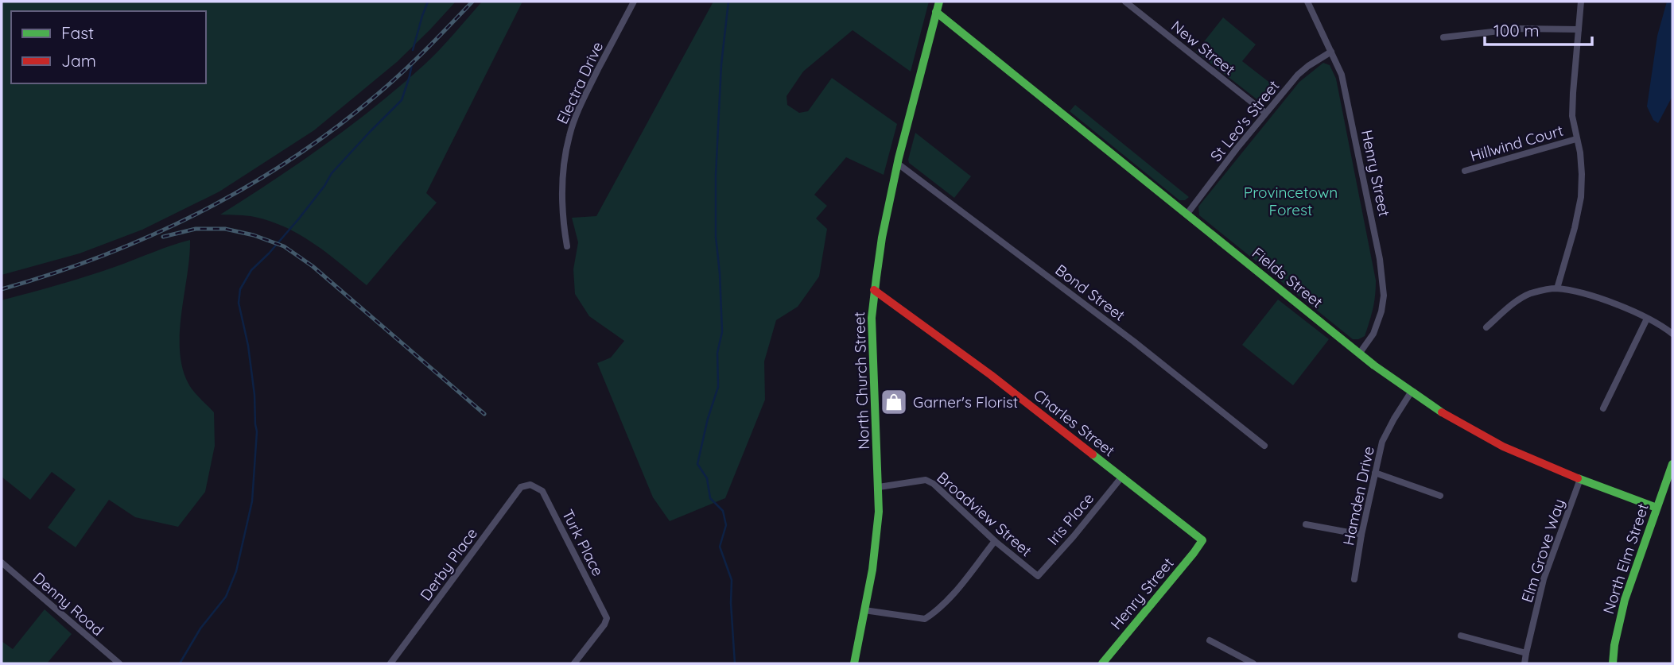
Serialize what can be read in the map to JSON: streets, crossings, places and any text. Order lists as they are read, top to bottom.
{
  "streets": {
    "street": [
      "New Street",
      "Electra Drive",
      "St Leo's Street",
      "Hillwind Court",
      "Henry Street",
      "Fields Street",
      "Bond Street",
      "North Church Street",
      "Charles Street",
      "Hamden Drive",
      "Broadview Street",
      "Iris Place",
      "Turk Place",
      "Elm Grove Way",
      "North Elm Street",
      "Derby Place",
      "Denny Road"
    ]
  },
  "crossings": [
    ["New Street", "St Leo's Street"],
    ["St Leo's Street", "Henry Street"],
    ["St Leo's Street", "Fields Street"],
    ["Henry Street", "Fields Street"],
    ["Henry Street", "Charles Street"],
    ["Fields Street", "North Church Street"],
    ["Fields Street", "Hamden Drive"],
    ["Fields Street", "Elm Grove Way"],
    ["Fields Street", "North Elm Street"],
    ["Bond Street", "North Church Street"],
    ["North Church Street", "Charles Street"],
    ["North Church Street", "Broadview Street"],
    ["Charles Street", "Iris Place"],
    ["Broadview Street", "Iris Place"],
    ["Turk Place", "Derby Place"]
  ],
  "parks": ["Provincetown Forest"],
  "places": {
    "shop": ["Garner's Florist"]
  },
  "legend": ["Fast", "Jam"],
  "scale_bar": "100 m"
}
